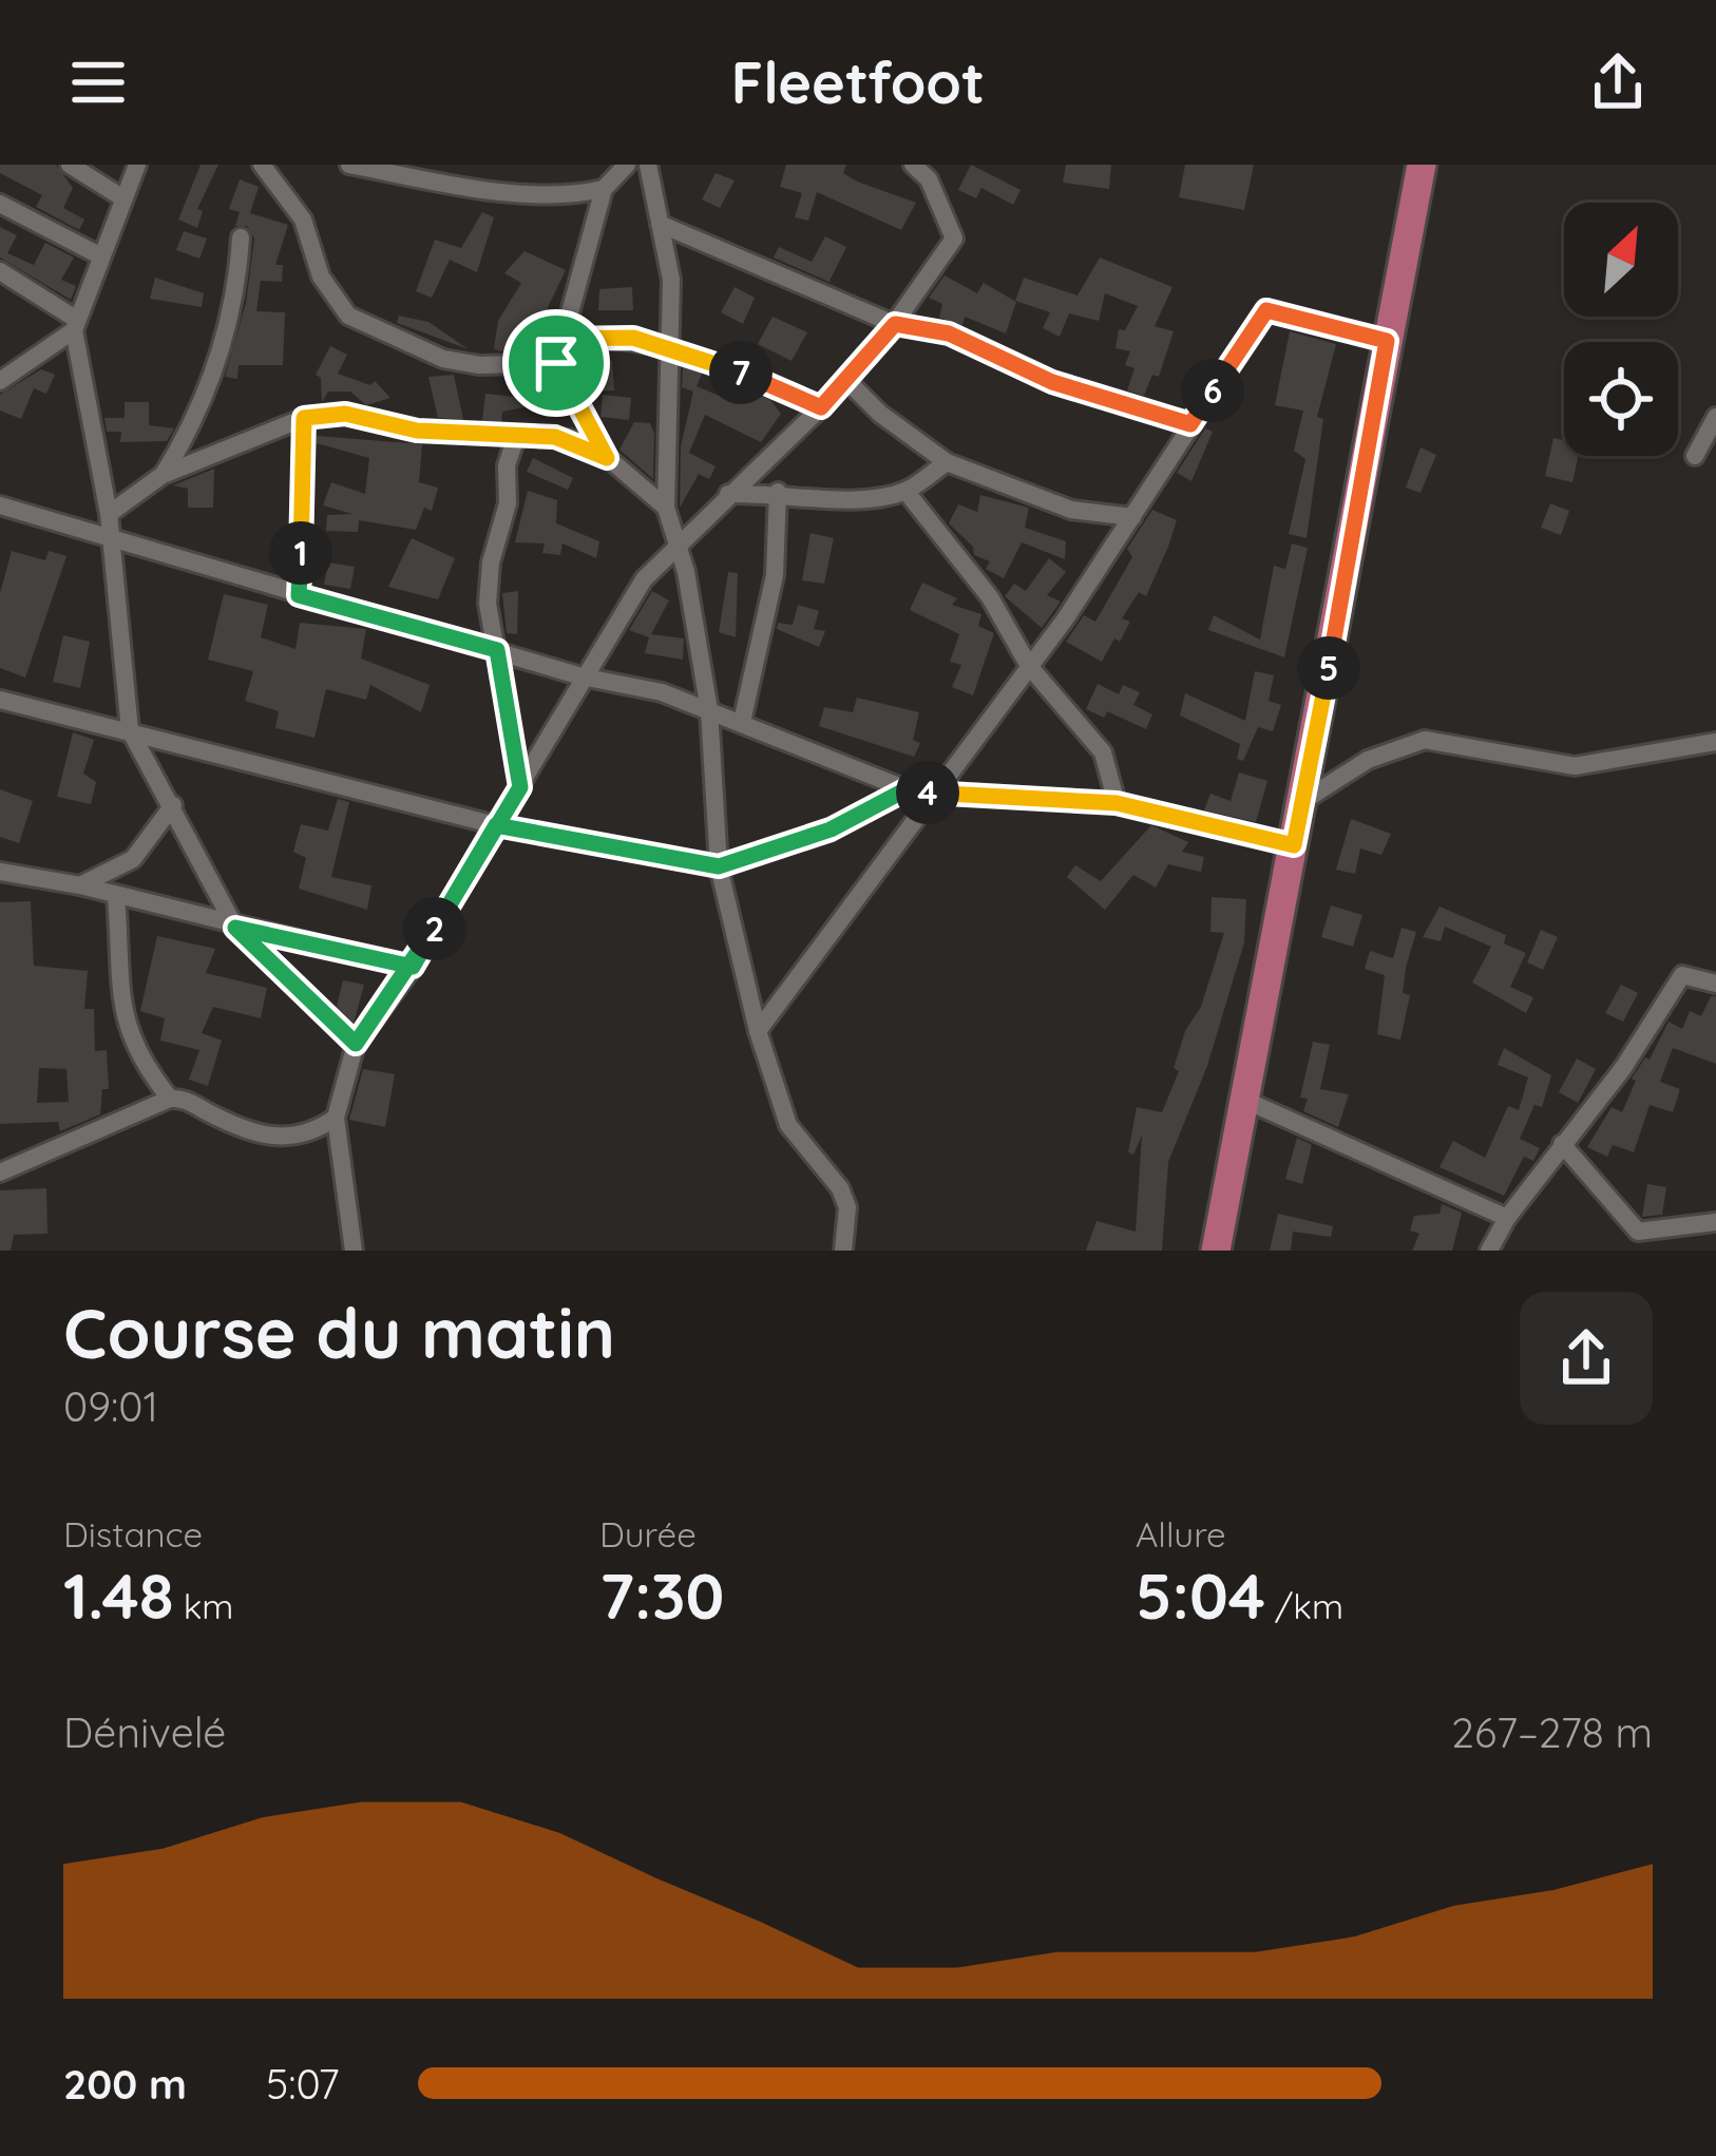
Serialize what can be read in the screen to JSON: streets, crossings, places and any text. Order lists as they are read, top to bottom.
{
  "north": "top right",
  "page": {
    "header": "Fleetfoot",
    "pins": [
      "7",
      "6",
      "1",
      "5",
      "4",
      "2"
    ],
    "heading": ["Course du matin", "09:01"],
    "stats": [
      ["Distance", "1.48 km"],
      ["Durée", "7:30"],
      ["Allure", "5:04 /km"]
    ],
    "chart": ["Dénivelé", "267–278 m"],
    "list": [
      {
        "name": "200 m",
        "note": "5:07"
      }
    ]
  }
}
